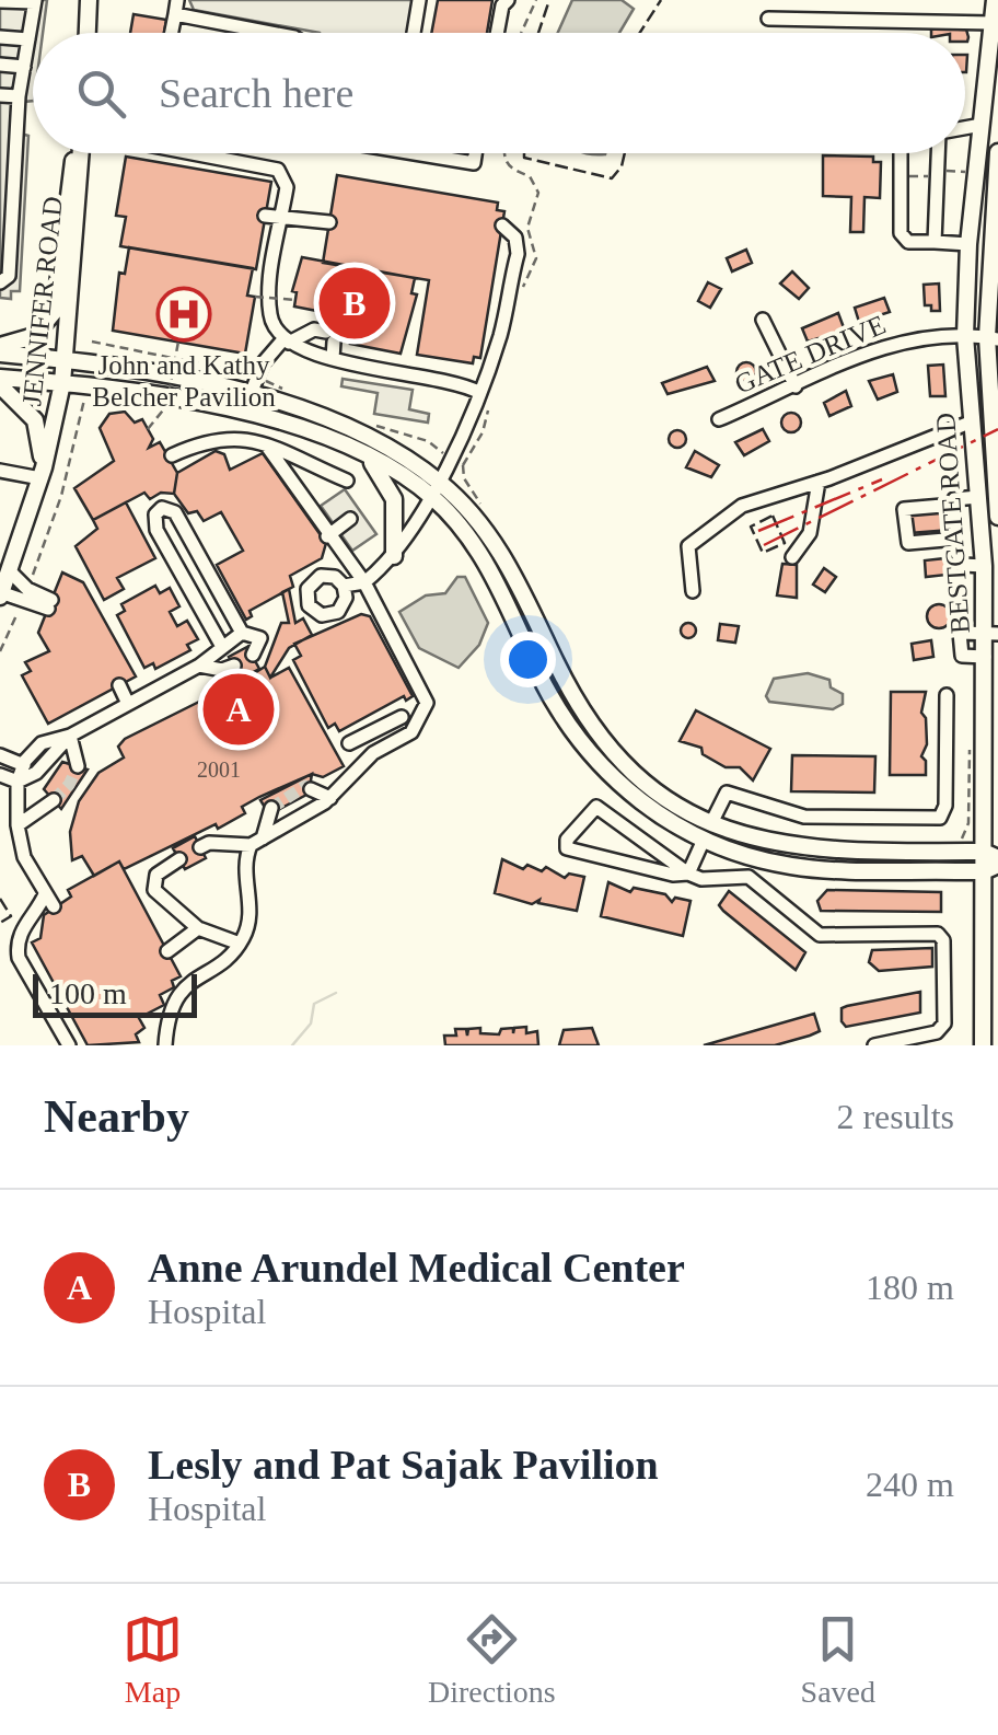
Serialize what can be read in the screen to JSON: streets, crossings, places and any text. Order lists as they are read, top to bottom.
{
  "streets": {
    "main road": ["JENNIFER ROAD", "BESTGATE ROAD"],
    "street": ["GATE DRIVE"]
  },
  "crossings": [
    ["GATE DRIVE", "BESTGATE ROAD"]
  ],
  "places": {
    "hospital": ["John and Kathy Belcher Pavilion"]
  },
  "house_numbers": ["2001"],
  "scale_bar": "100 m",
  "page": {
    "search": "Search here",
    "pins": ["B", "A"],
    "scale": "100 m",
    "heading": ["Nearby", "2 results"],
    "list": [
      {
        "mark": "A",
        "name": "Anne Arundel Medical Center",
        "note": "Hospital",
        "value": "180 m"
      },
      {
        "mark": "B",
        "name": "Lesly and Pat Sajak Pavilion",
        "note": "Hospital",
        "value": "240 m"
      }
    ],
    "nav": ["Map", "Directions", "Saved"]
  }
}
